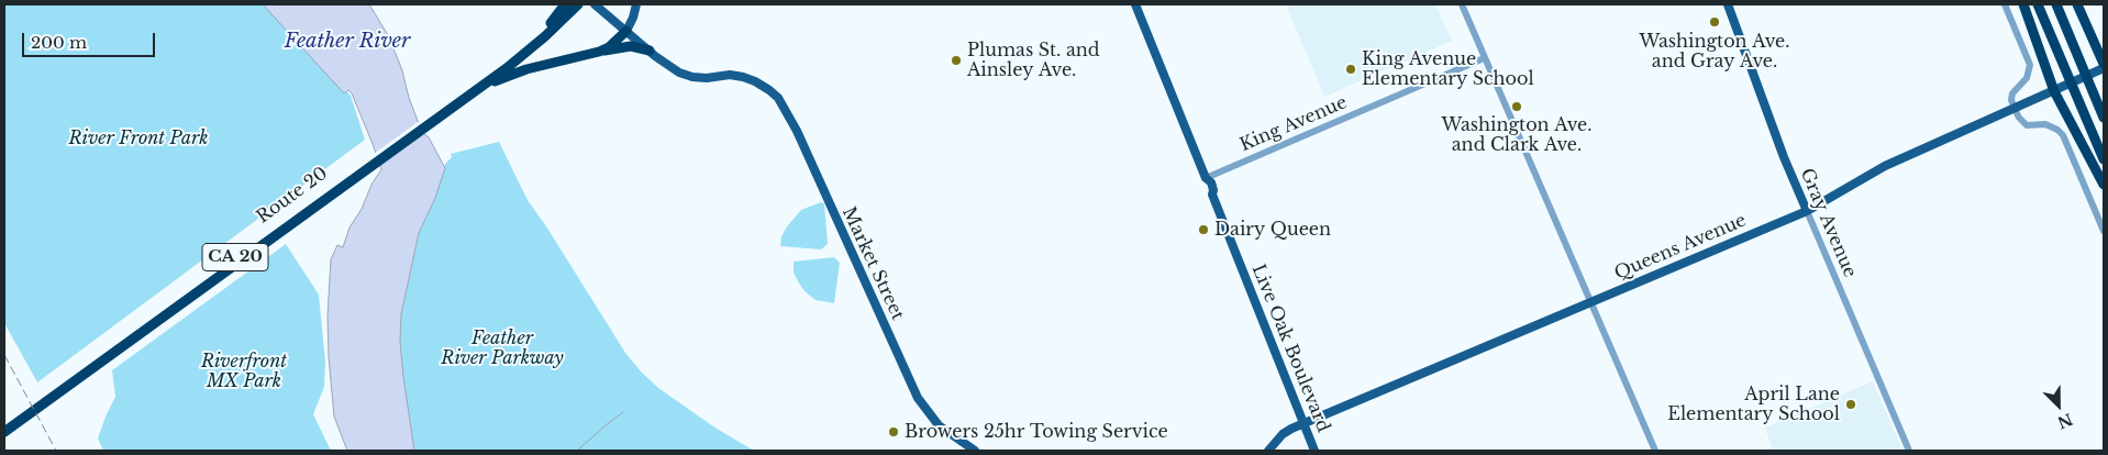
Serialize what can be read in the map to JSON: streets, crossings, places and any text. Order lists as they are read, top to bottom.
{
  "streets": {
    "highway": ["Route 20", "CA 20"],
    "main road": [
      "Gray Avenue",
      "Queens Avenue",
      "Market Street",
      "Live Oak Boulevard"
    ],
    "street": ["King Avenue"]
  },
  "crossings": [
    ["King Avenue", "Live Oak Boulevard"],
    ["Route 20", "CA 20"],
    ["Gray Avenue", "Queens Avenue"],
    ["Queens Avenue", "Live Oak Boulevard"]
  ],
  "water": ["Feather River"],
  "parks": ["River Front Park", "Feather River Parkway", "Riverfront MX Park"],
  "places": [
    "Washington Ave. and Gray Ave.",
    "Plumas St. and Ainsley Ave.",
    "King Avenue Elementary School",
    "Washington Ave. and Clark Ave.",
    "Dairy Queen",
    "April Lane Elementary School",
    "Browers 25hr Towing Service"
  ],
  "scale_bar": "200 m",
  "north": "bottom right"
}
